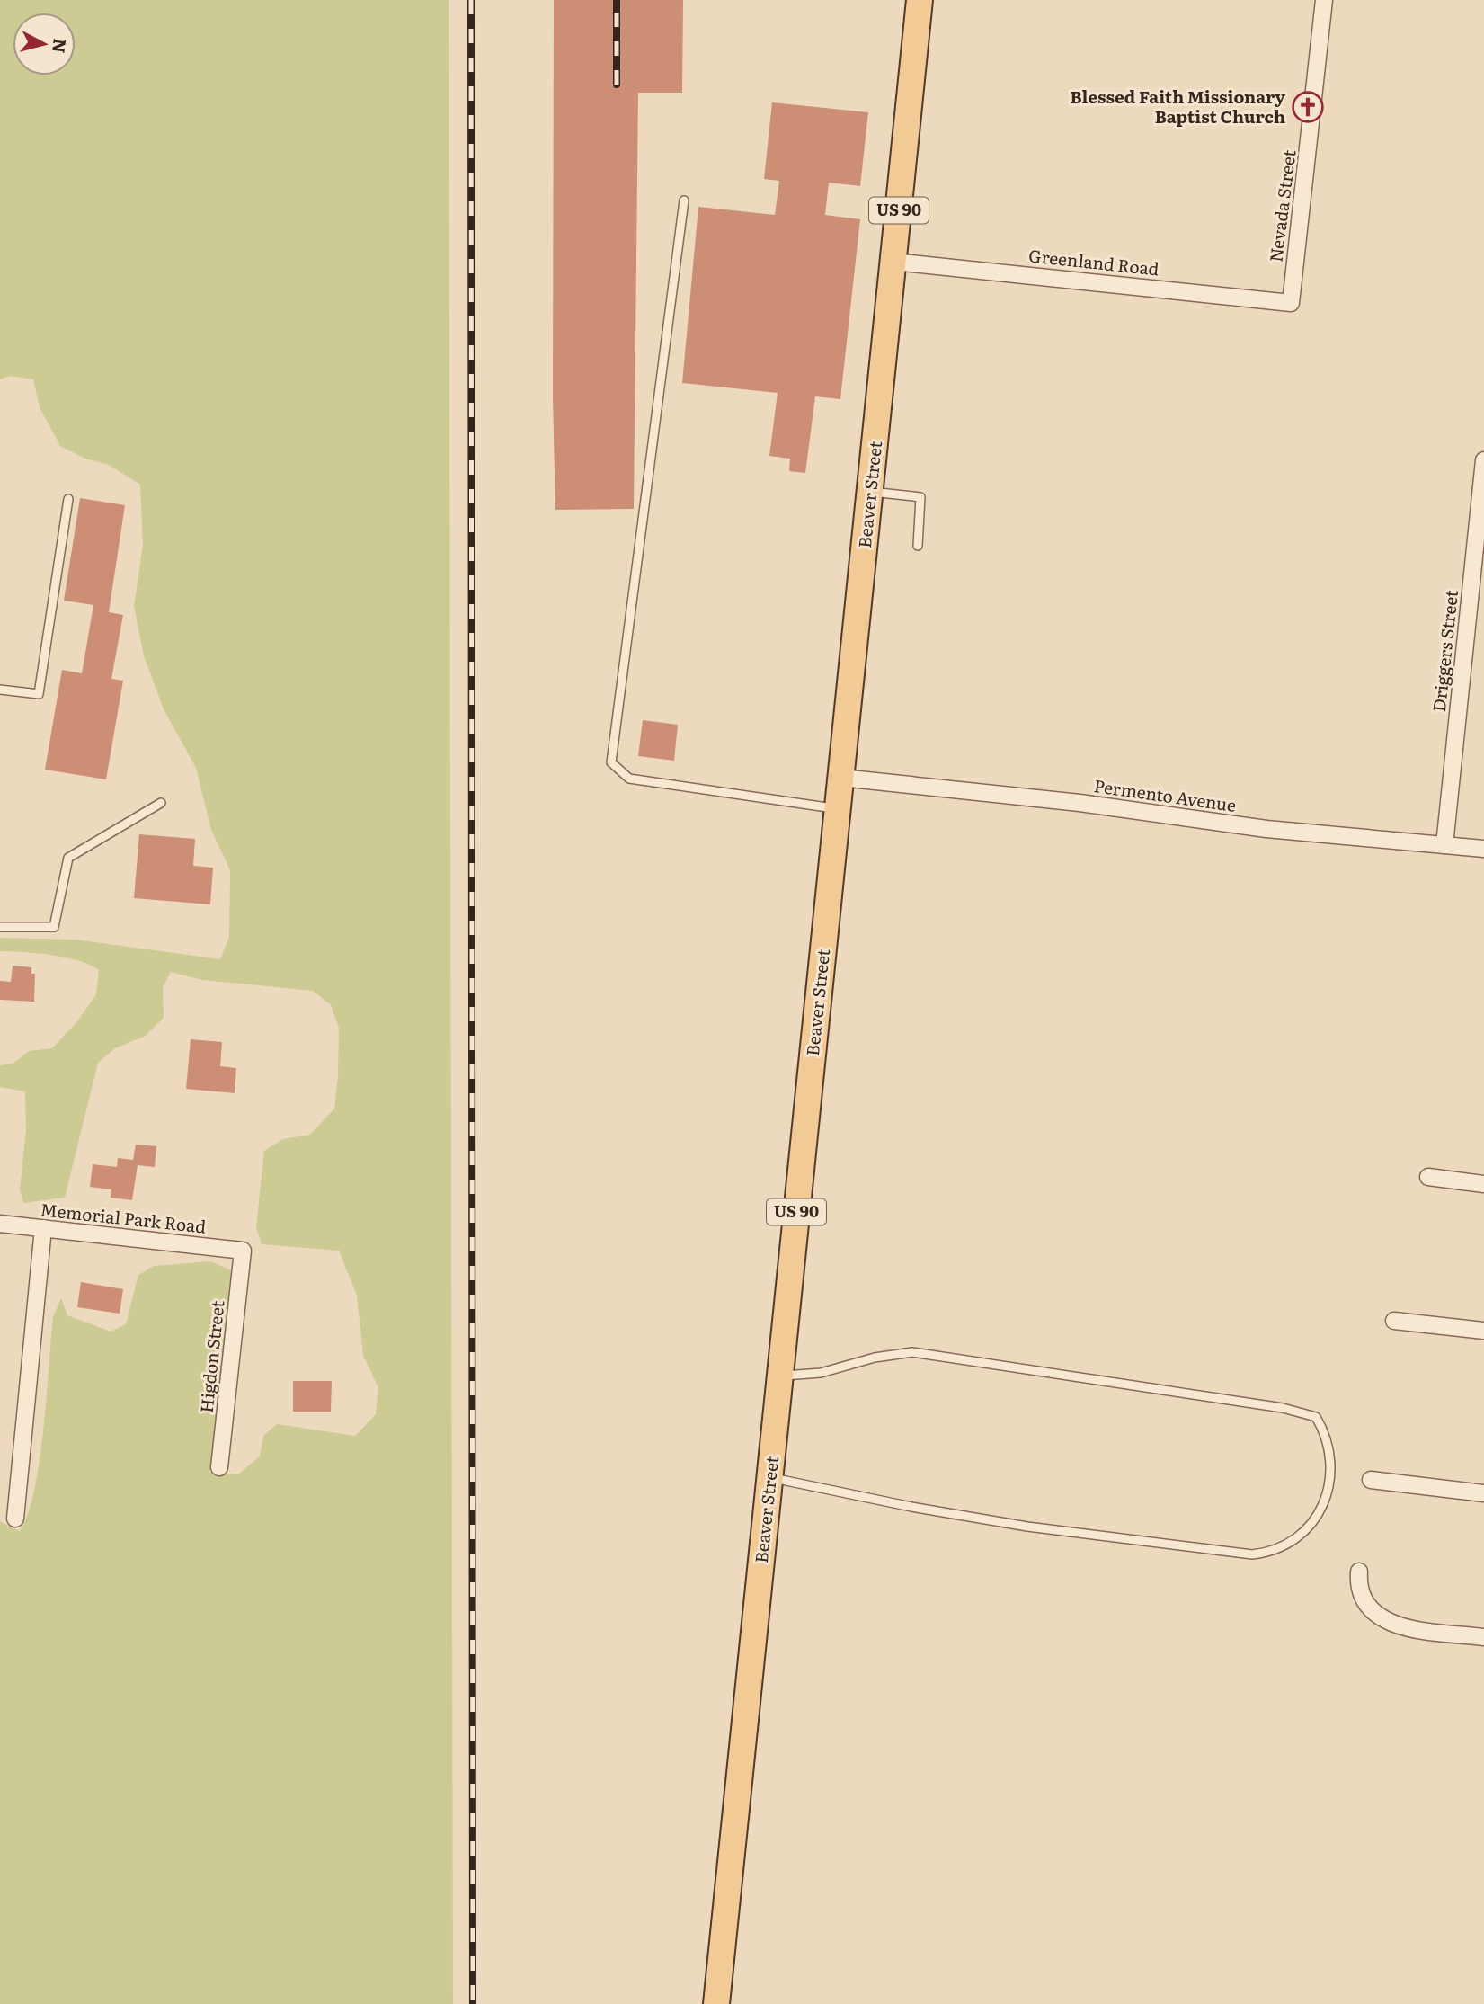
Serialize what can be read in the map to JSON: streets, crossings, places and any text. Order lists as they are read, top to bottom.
{
  "streets": {
    "main road": ["US 90", "Beaver Street"],
    "street": [
      "Nevada Street",
      "Greenland Road",
      "Driggers Street",
      "Permento Avenue",
      "Memorial Park Road",
      "Higdon Street"
    ]
  },
  "crossings": [
    ["Nevada Street", "Greenland Road"],
    ["Greenland Road", "Beaver Street"],
    ["Beaver Street", "Permento Avenue"],
    ["Driggers Street", "Permento Avenue"],
    ["Memorial Park Road", "Higdon Street"]
  ],
  "places": {
    "church": ["Blessed Faith Missionary Baptist Church"]
  },
  "north": "right"
}
